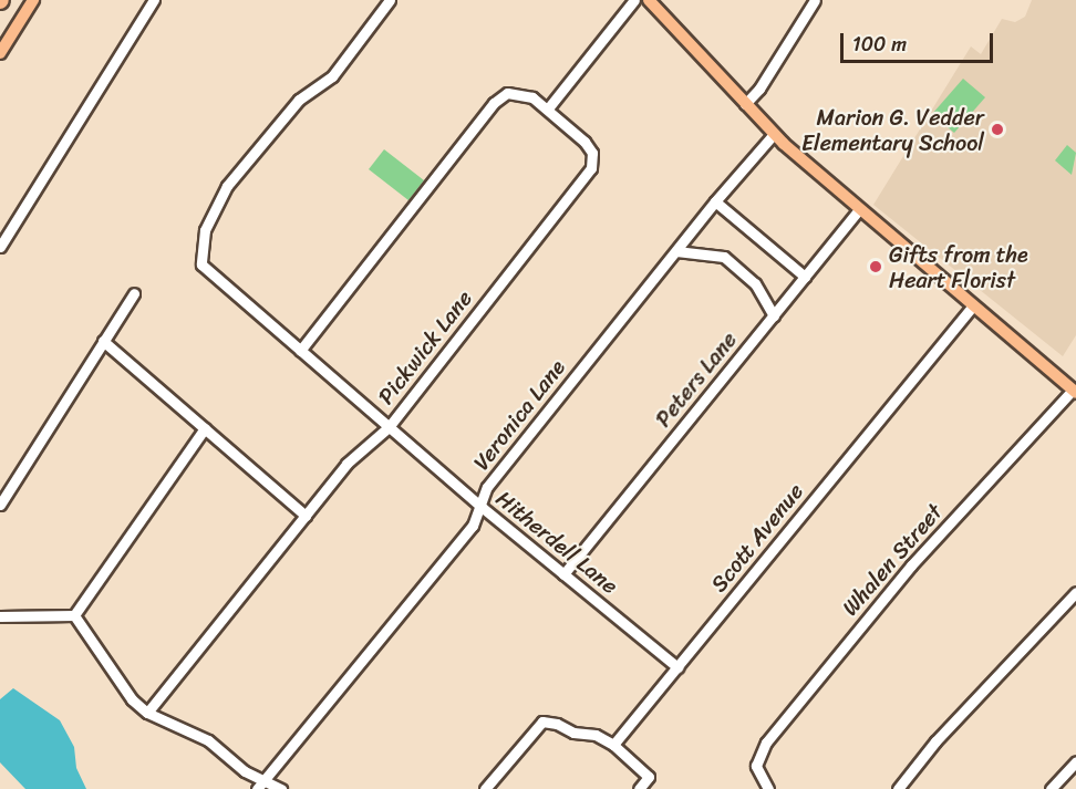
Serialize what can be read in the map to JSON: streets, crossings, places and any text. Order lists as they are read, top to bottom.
{
  "streets": {
    "street": [
      "Pickwick Lane",
      "Peters Lane",
      "Veronica Lane",
      "Scott Avenue",
      "Hitherdell Lane",
      "Whalen Street"
    ]
  },
  "crossings": [
    ["Pickwick Lane", "Hitherdell Lane"],
    ["Peters Lane", "Hitherdell Lane"],
    ["Veronica Lane", "Hitherdell Lane"],
    ["Scott Avenue", "Hitherdell Lane"]
  ],
  "places": ["Marion G. Vedder Elementary School", "Gifts from the Heart Florist"],
  "scale_bar": "100 m"
}
